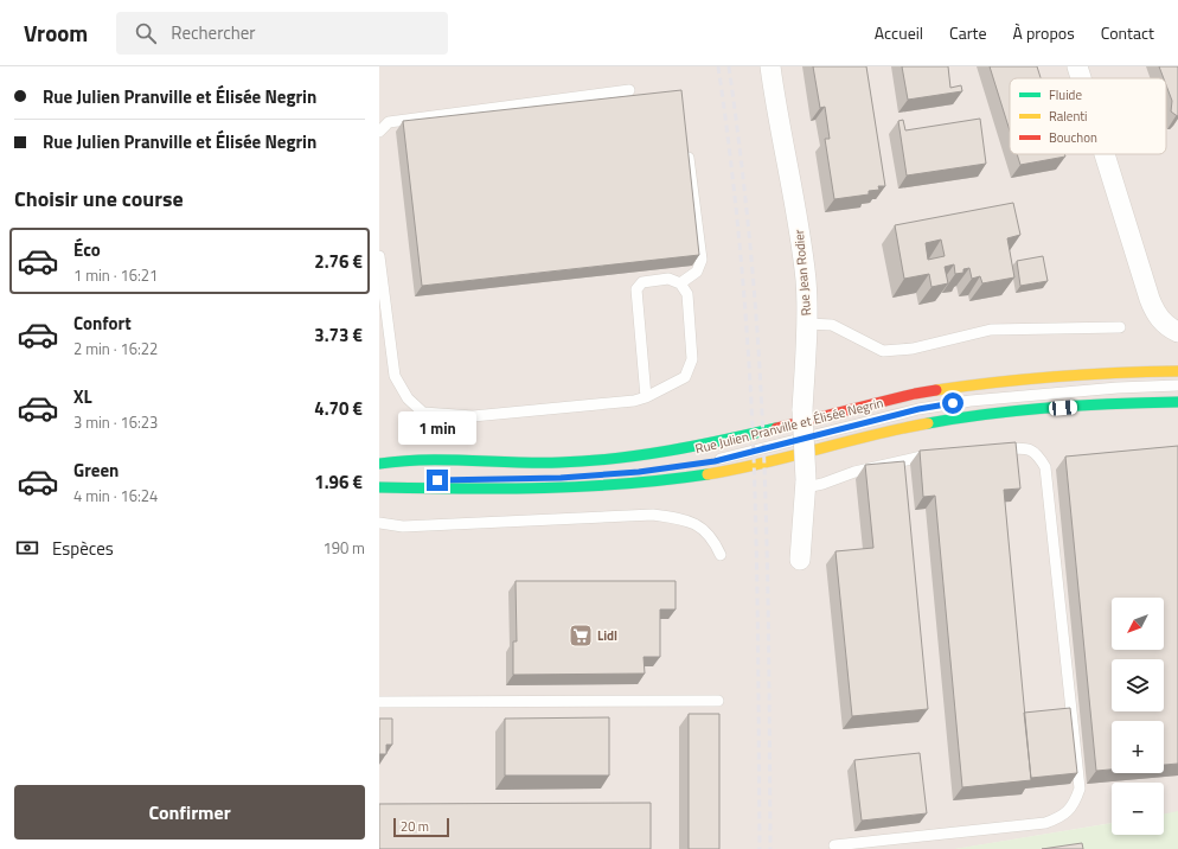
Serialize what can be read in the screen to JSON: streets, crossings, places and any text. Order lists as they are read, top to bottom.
{
  "streets": {
    "street": ["Rue Jean Rodier", "Rue Julien Pranville et Élisée Negrin"]
  },
  "places": {
    "supermarket": ["Lidl"]
  },
  "legend": ["Fluide", "Ralenti", "Bouchon"],
  "scale_bar": "20 m",
  "north": "bottom left",
  "page": {
    "header": "Vroom",
    "search": "Rechercher",
    "nav": [
      "Accueil",
      "Carte",
      "À propos",
      "Contact"
    ],
    "banner": ["Rue Julien Pranville et Élisée Negrin", "Rue Julien Pranville et Élisée Negrin"],
    "heading": "Choisir une course",
    "list": [
      {
        "name": "Éco",
        "note": "1 min · 16:21",
        "value": "2.76 €"
      },
      {
        "name": "Confort",
        "note": "2 min · 16:22",
        "value": "3.73 €"
      },
      {
        "name": "XL",
        "note": "3 min · 16:23",
        "value": "4.70 €"
      },
      {
        "name": "Green",
        "note": "4 min · 16:24",
        "value": "1.96 €"
      }
    ],
    "bubble": "1 min",
    "pay": ["Espèces", "190 m"],
    "map_buttons": ["+", "−"],
    "buttons": "Confirmer",
    "scale": "20 m"
  }
}
